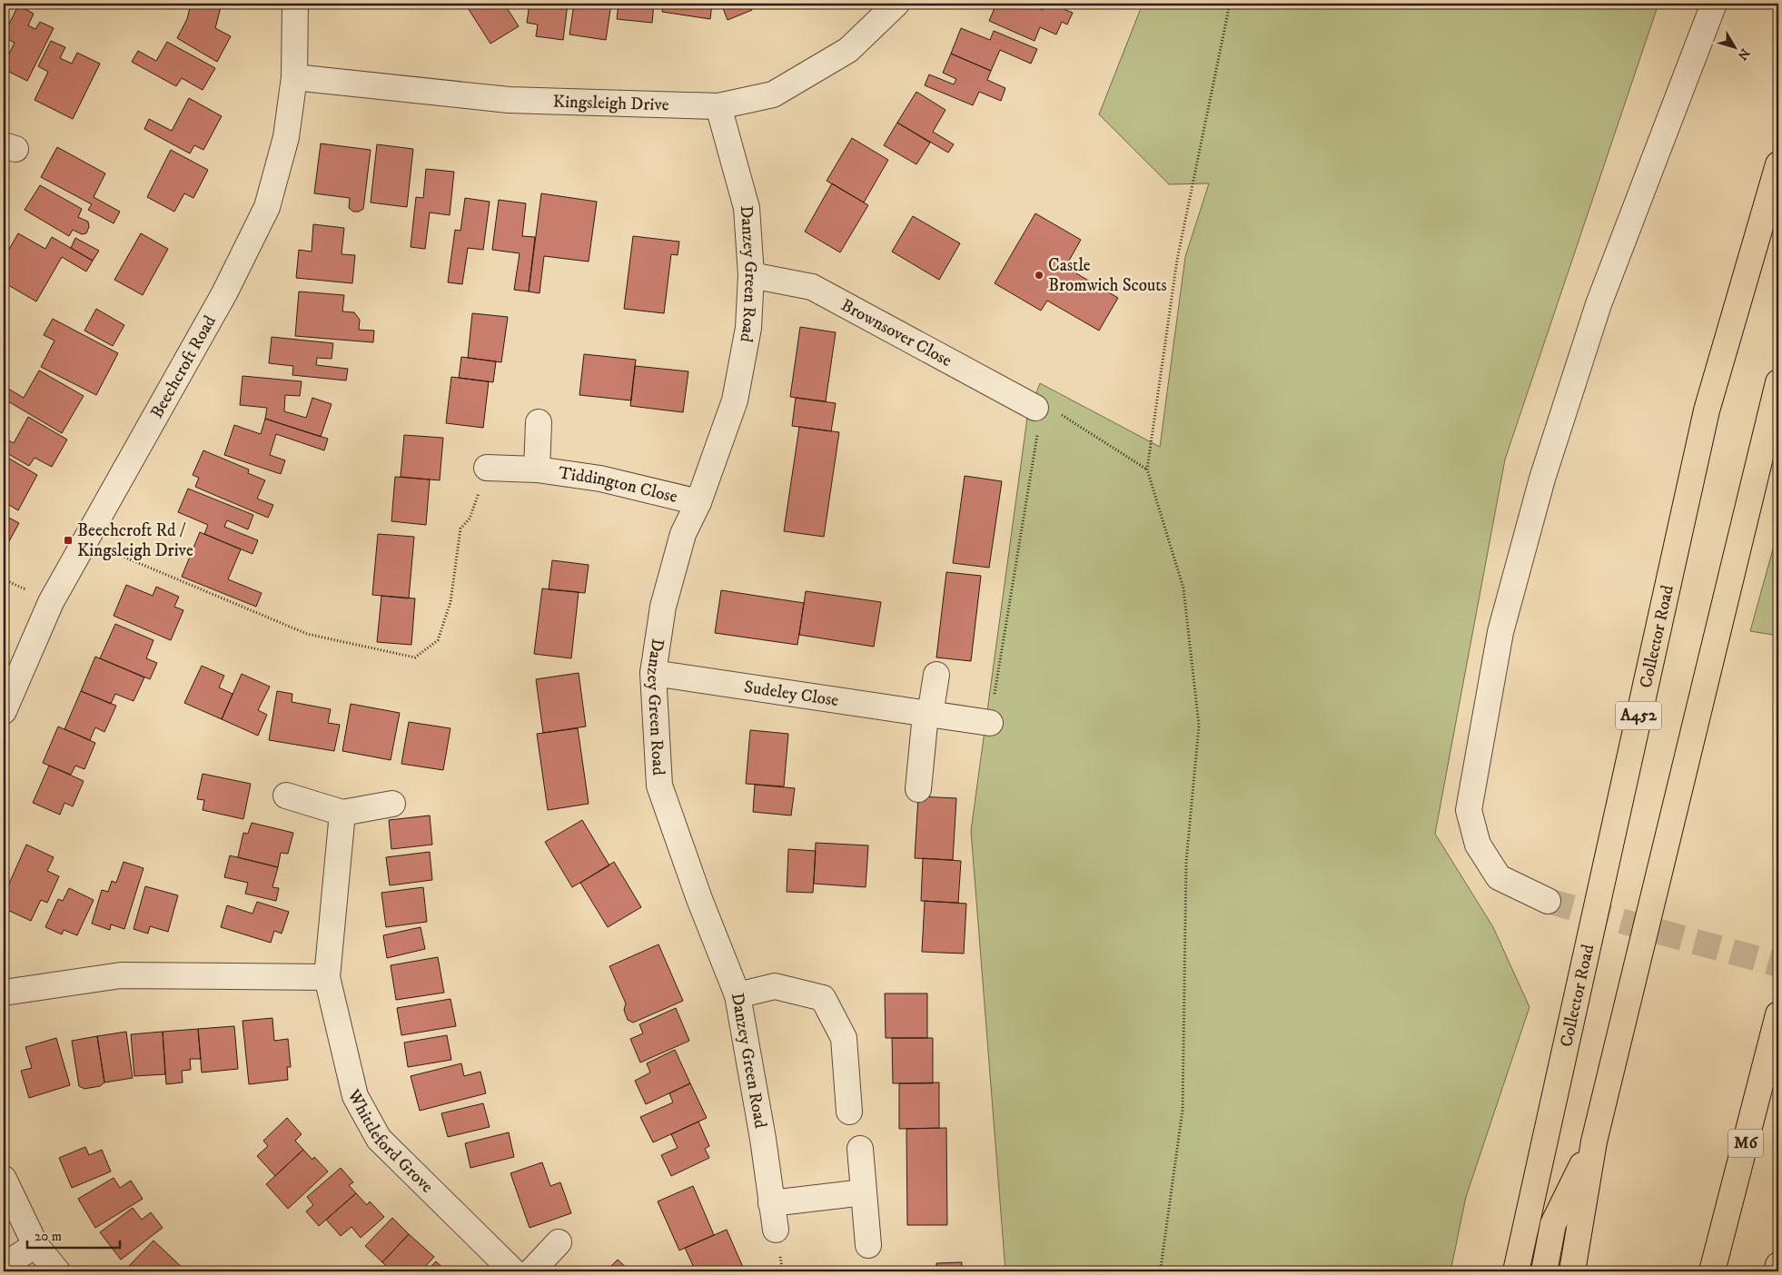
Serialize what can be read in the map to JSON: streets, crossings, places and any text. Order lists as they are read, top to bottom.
{
  "streets": {
    "highway": ["Collector Road", "A452", "M6"],
    "street": [
      "Kingsleigh Drive",
      "Danzey Green Road",
      "Brownsover Close",
      "Beechcroft Road",
      "Tiddington Close",
      "Sudeley Close",
      "Whittleford Grove"
    ]
  },
  "crossings": [
    ["Kingsleigh Drive", "Danzey Green Road"],
    ["Kingsleigh Drive", "Beechcroft Road"],
    ["Danzey Green Road", "Brownsover Close"],
    ["Danzey Green Road", "Tiddington Close"],
    ["Danzey Green Road", "Sudeley Close"]
  ],
  "places": {
    "other": ["Castle Bromwich Scouts"],
    "transit": ["Beechcroft Rd / Kingsleigh Drive"]
  },
  "scale_bar": "20 m",
  "north": "bottom right"
}
